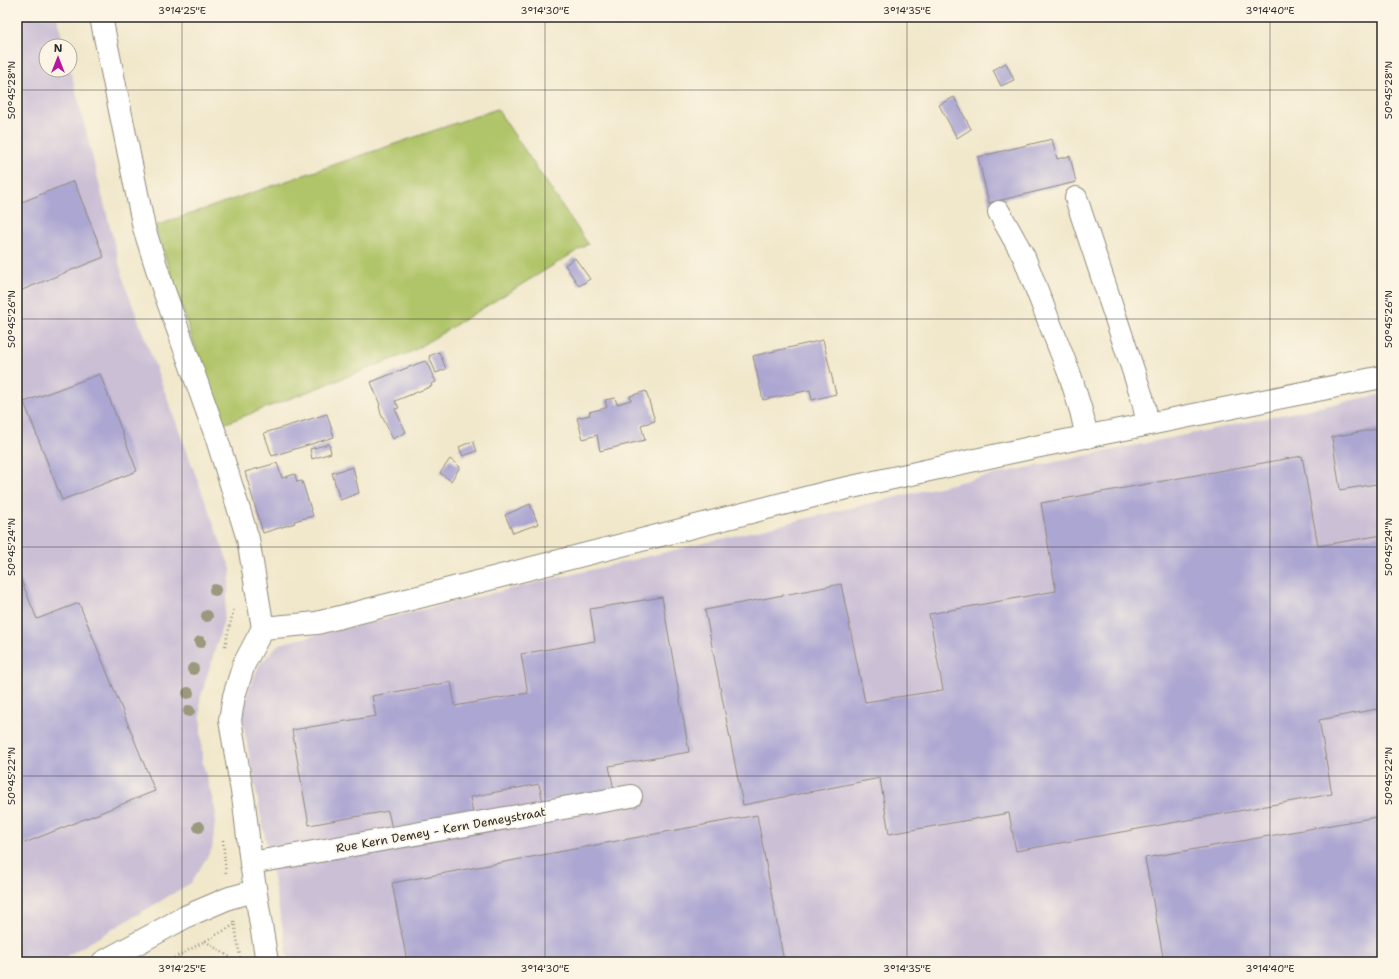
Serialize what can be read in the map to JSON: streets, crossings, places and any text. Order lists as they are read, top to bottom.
{
  "streets": {
    "street": ["Rue Kern Demey - Kern Demeystraat"]
  },
  "north": "top",
  "coordinates": [
    "3°14'25\"E",
    "3°14'30\"E",
    "3°14'35\"E",
    "3°14'40\"E",
    "50°45'28\"N",
    "50°45'26\"N",
    "50°45'24\"N",
    "50°45'22\"N"
  ]
}
